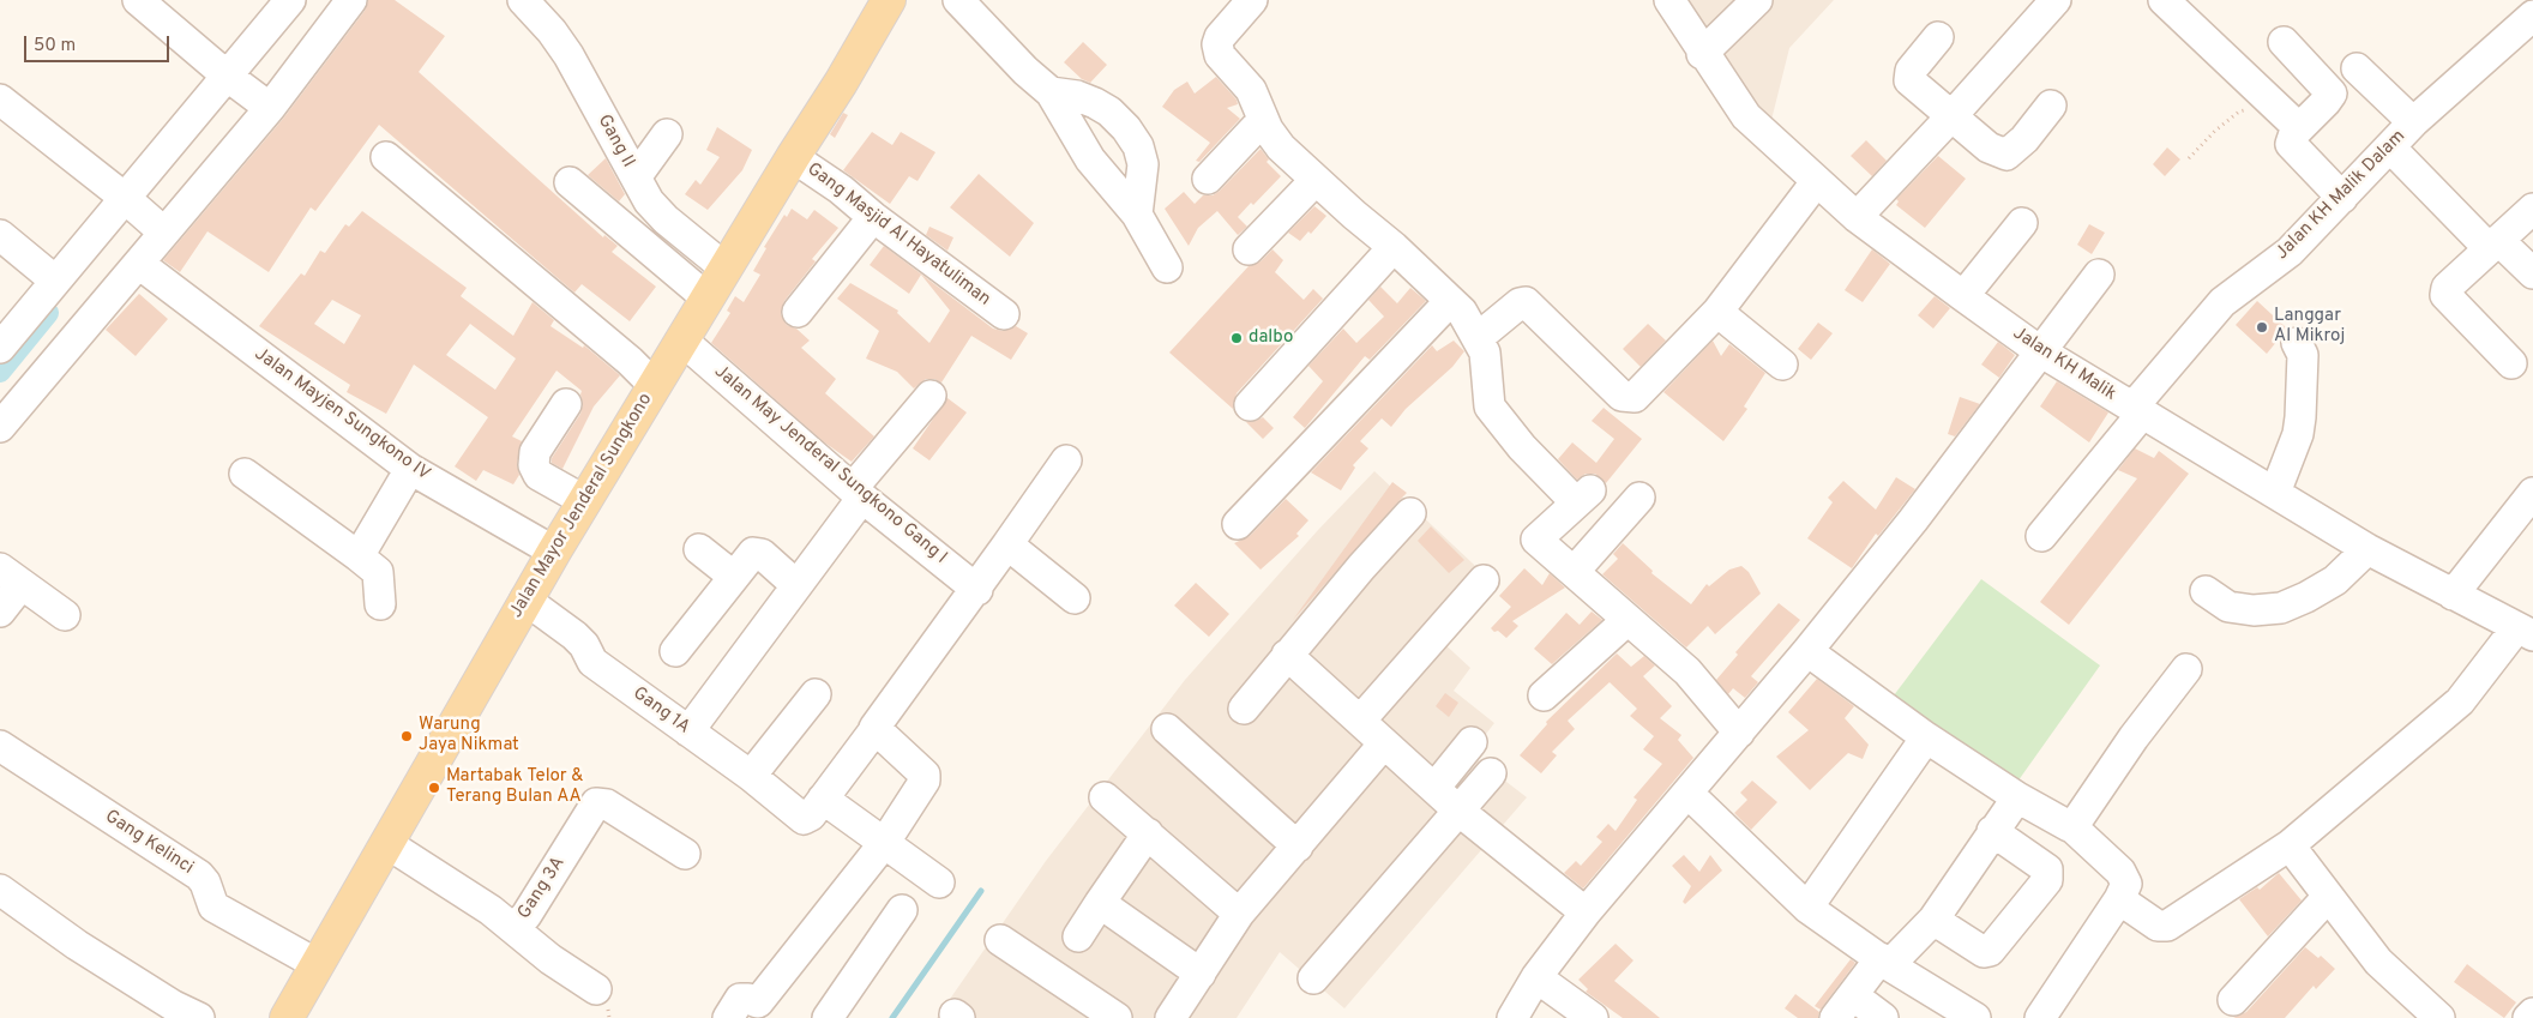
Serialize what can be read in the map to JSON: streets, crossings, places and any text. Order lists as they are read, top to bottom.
{
  "streets": {
    "main road": ["Jalan Mayor Jenderal Sungkono"],
    "street": [
      "Gang II",
      "Jalan KH Malik Dalam",
      "Gang Masjid Al Hayatuliman",
      "Jalan KH Malik",
      "Jalan Mayjen Sungkono IV",
      "Jalan May Jenderal Sungkono Gang I",
      "Gang 1A",
      "Gang Kelinci",
      "Gang 3A"
    ]
  },
  "crossings": [
    ["Gang II", "Jalan Mayor Jenderal Sungkono"],
    ["Jalan KH Malik Dalam", "Jalan KH Malik"],
    ["Gang Masjid Al Hayatuliman", "Jalan Mayor Jenderal Sungkono"],
    ["Jalan Mayjen Sungkono IV", "Jalan Mayor Jenderal Sungkono"],
    ["Jalan May Jenderal Sungkono Gang I", "Jalan Mayor Jenderal Sungkono"],
    ["Jalan Mayor Jenderal Sungkono", "Gang 1A"],
    ["Jalan Mayor Jenderal Sungkono", "Gang Kelinci"],
    ["Jalan Mayor Jenderal Sungkono", "Gang 3A"]
  ],
  "places": [
    "Langgar Al Mikroj",
    "dalbo",
    "Warung Jaya Nikmat",
    "Martabak Telor & Terang Bulan AA"
  ],
  "scale_bar": "50 m"
}
